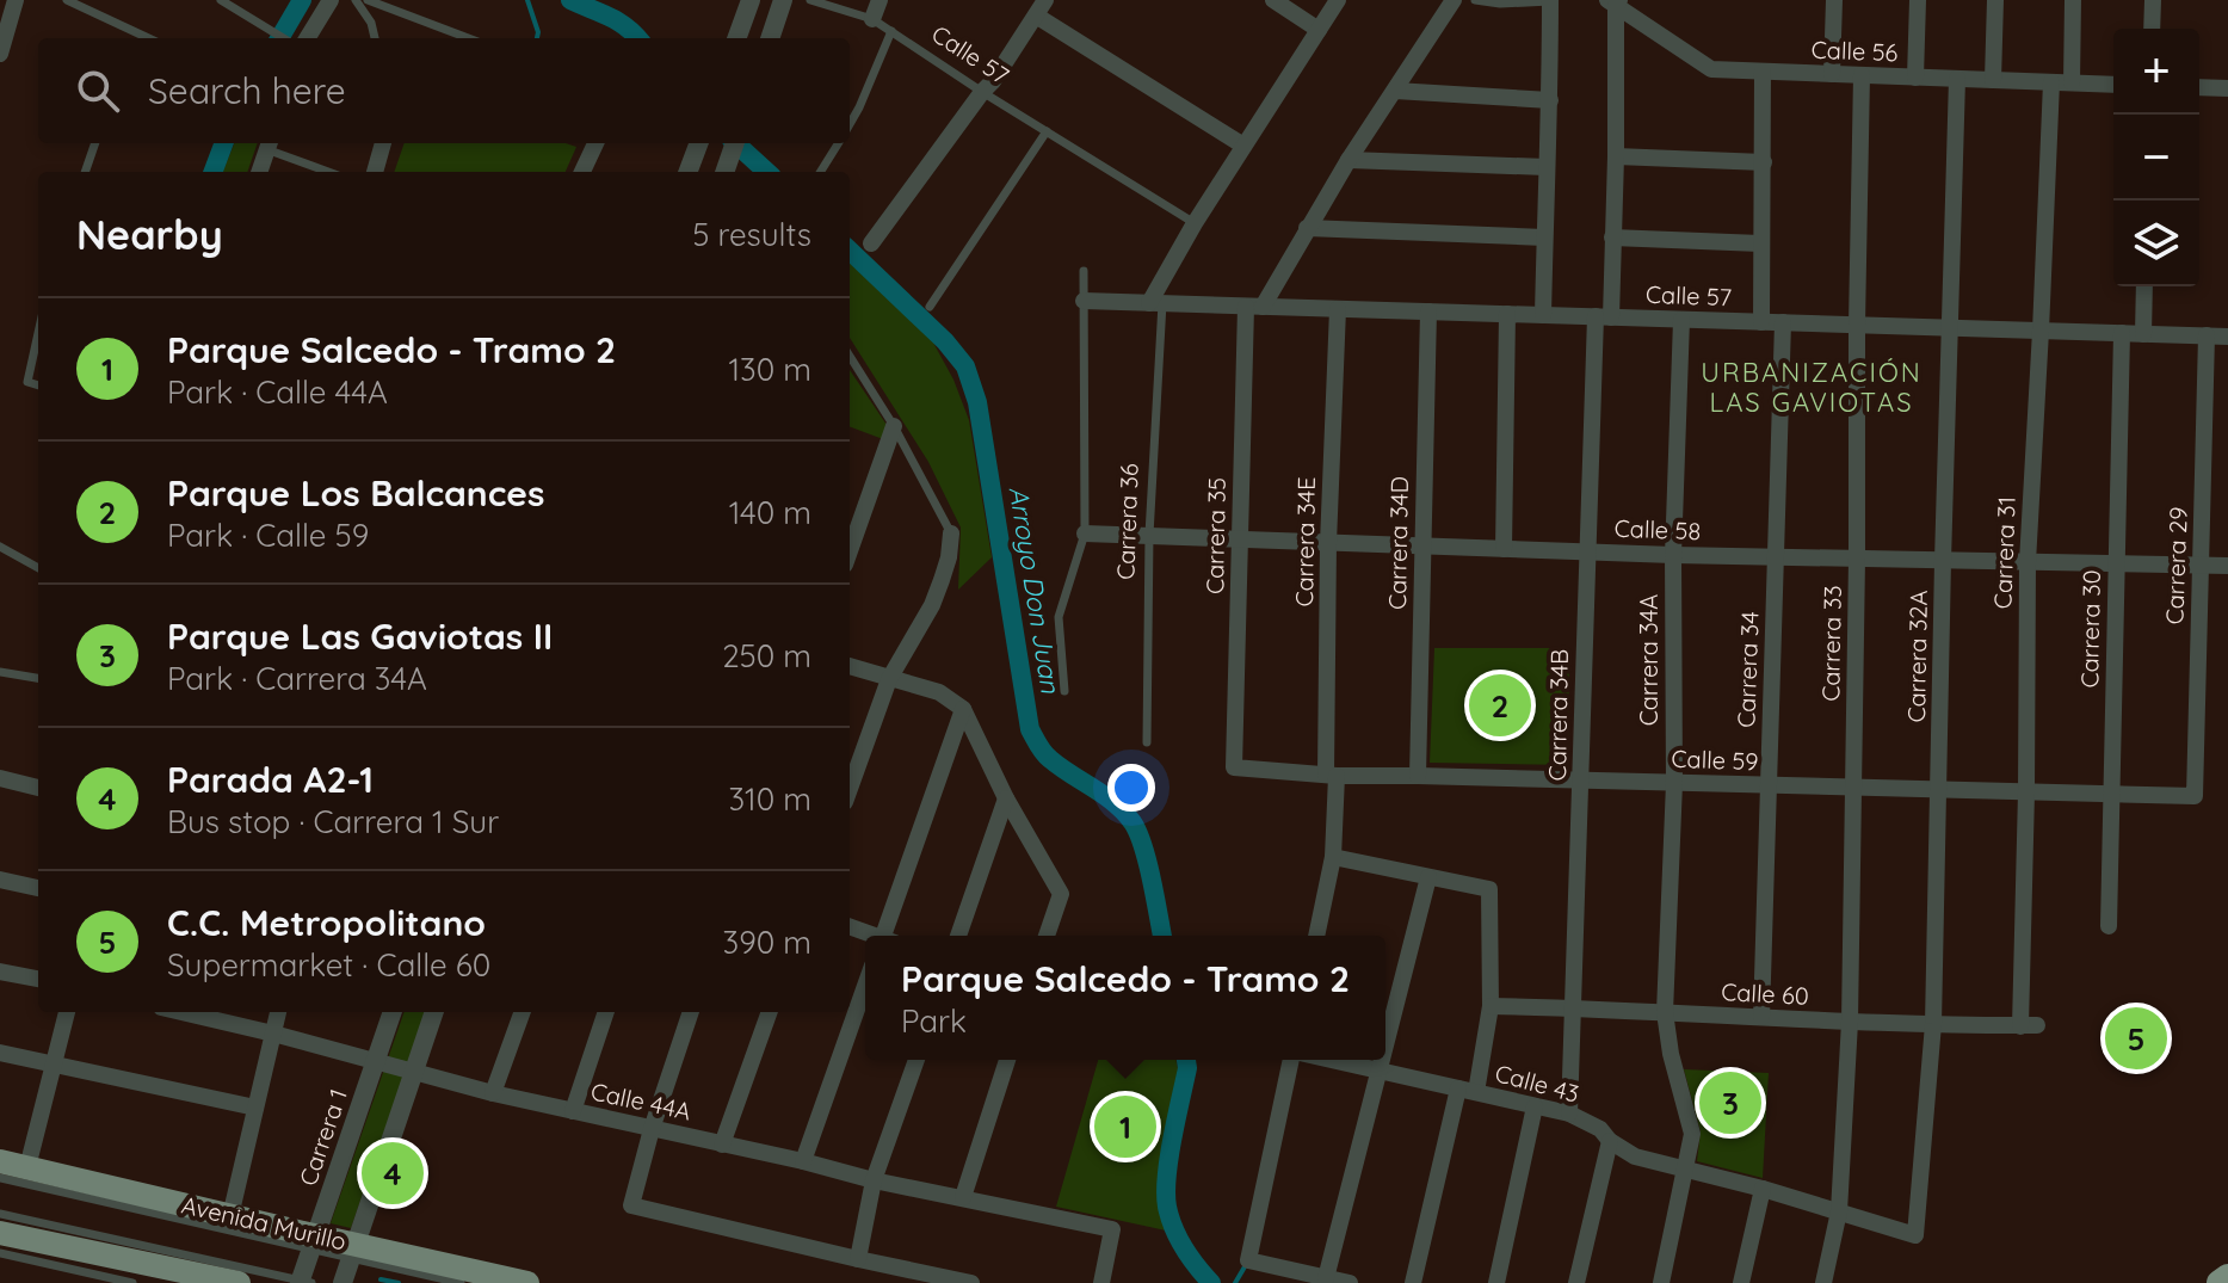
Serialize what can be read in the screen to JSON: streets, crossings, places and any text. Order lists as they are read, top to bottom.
{
  "streets": {
    "main road": ["Avenida Murillo"],
    "street": [
      "Calle 56",
      "Calle 57",
      "Carrera 36",
      "Calle 58",
      "Carrera 35",
      "Carrera 34E",
      "Carrera 34D",
      "Carrera 31",
      "Carrera 29",
      "Carrera 30",
      "Carrera 33",
      "Carrera 32A",
      "Carrera 34A",
      "Carrera 34",
      "Carrera 34B",
      "Calle 59",
      "Calle 60",
      "Calle 43",
      "Calle 44A",
      "Carrera 1"
    ]
  },
  "crossings": [
    ["Calle 56", "Carrera 31"],
    ["Calle 56", "Carrera 33"],
    ["Calle 56", "Carrera 32A"],
    ["Calle 56", "Carrera 34B"],
    ["Calle 57", "Carrera 36"],
    ["Calle 57", "Carrera 35"],
    ["Calle 57", "Carrera 34E"],
    ["Calle 57", "Carrera 34D"],
    ["Calle 57", "Carrera 31"],
    ["Calle 57", "Carrera 29"],
    ["Calle 57", "Carrera 30"],
    ["Calle 57", "Carrera 33"],
    ["Calle 57", "Carrera 32A"],
    ["Calle 57", "Carrera 34A"],
    ["Calle 57", "Carrera 34"],
    ["Calle 57", "Carrera 34B"],
    ["Carrera 36", "Calle 58"],
    ["Calle 58", "Carrera 35"],
    ["Calle 58", "Carrera 34E"],
    ["Calle 58", "Carrera 34D"],
    ["Calle 58", "Carrera 31"],
    ["Calle 58", "Carrera 29"],
    ["Calle 58", "Carrera 30"],
    ["Calle 58", "Carrera 33"],
    ["Calle 58", "Carrera 32A"],
    ["Calle 58", "Carrera 34A"],
    ["Calle 58", "Carrera 34"],
    ["Calle 58", "Carrera 34B"],
    ["Carrera 35", "Calle 59"],
    ["Carrera 34E", "Calle 59"],
    ["Carrera 34D", "Calle 59"],
    ["Carrera 31", "Calle 59"],
    ["Carrera 31", "Calle 60"],
    ["Carrera 29", "Calle 59"],
    ["Carrera 30", "Calle 59"],
    ["Carrera 33", "Calle 59"],
    ["Carrera 33", "Calle 60"],
    ["Carrera 33", "Calle 43"],
    ["Carrera 32A", "Calle 59"],
    ["Carrera 32A", "Calle 60"],
    ["Carrera 32A", "Calle 43"],
    ["Carrera 34A", "Calle 59"],
    ["Carrera 34A", "Calle 60"],
    ["Carrera 34A", "Calle 43"],
    ["Carrera 34", "Calle 59"],
    ["Carrera 34", "Calle 60"],
    ["Carrera 34B", "Calle 59"],
    ["Carrera 34B", "Calle 60"],
    ["Carrera 34B", "Calle 43"],
    ["Calle 44A", "Carrera 1"],
    ["Carrera 1", "Avenida Murillo"]
  ],
  "districts": ["URBANIZACIÓN LAS GAVIOTAS"],
  "water": ["Arroyo Don Juan"],
  "page": {
    "map_buttons": ["+", "−"],
    "search": "Search here",
    "heading": ["Nearby", "5 results"],
    "list": [
      {
        "mark": "1",
        "name": "Parque Salcedo - Tramo 2",
        "note": "Park · Calle 44A",
        "value": "130 m"
      },
      {
        "mark": "2",
        "name": "Parque Los Balcances",
        "note": "Park · Calle 59",
        "value": "140 m"
      },
      {
        "mark": "3",
        "name": "Parque Las Gaviotas II",
        "note": "Park · Carrera 34A",
        "value": "250 m"
      },
      {
        "mark": "4",
        "name": "Parada A2-1",
        "note": "Bus stop · Carrera 1 Sur",
        "value": "310 m"
      },
      {
        "mark": "5",
        "name": "C.C. Metropolitano",
        "note": "Supermarket · Calle 60",
        "value": "390 m"
      }
    ],
    "pins": [
      "2",
      "5",
      "3",
      "1",
      "4"
    ],
    "popup": ["Parque Salcedo - Tramo 2", "Park"]
  }
}
